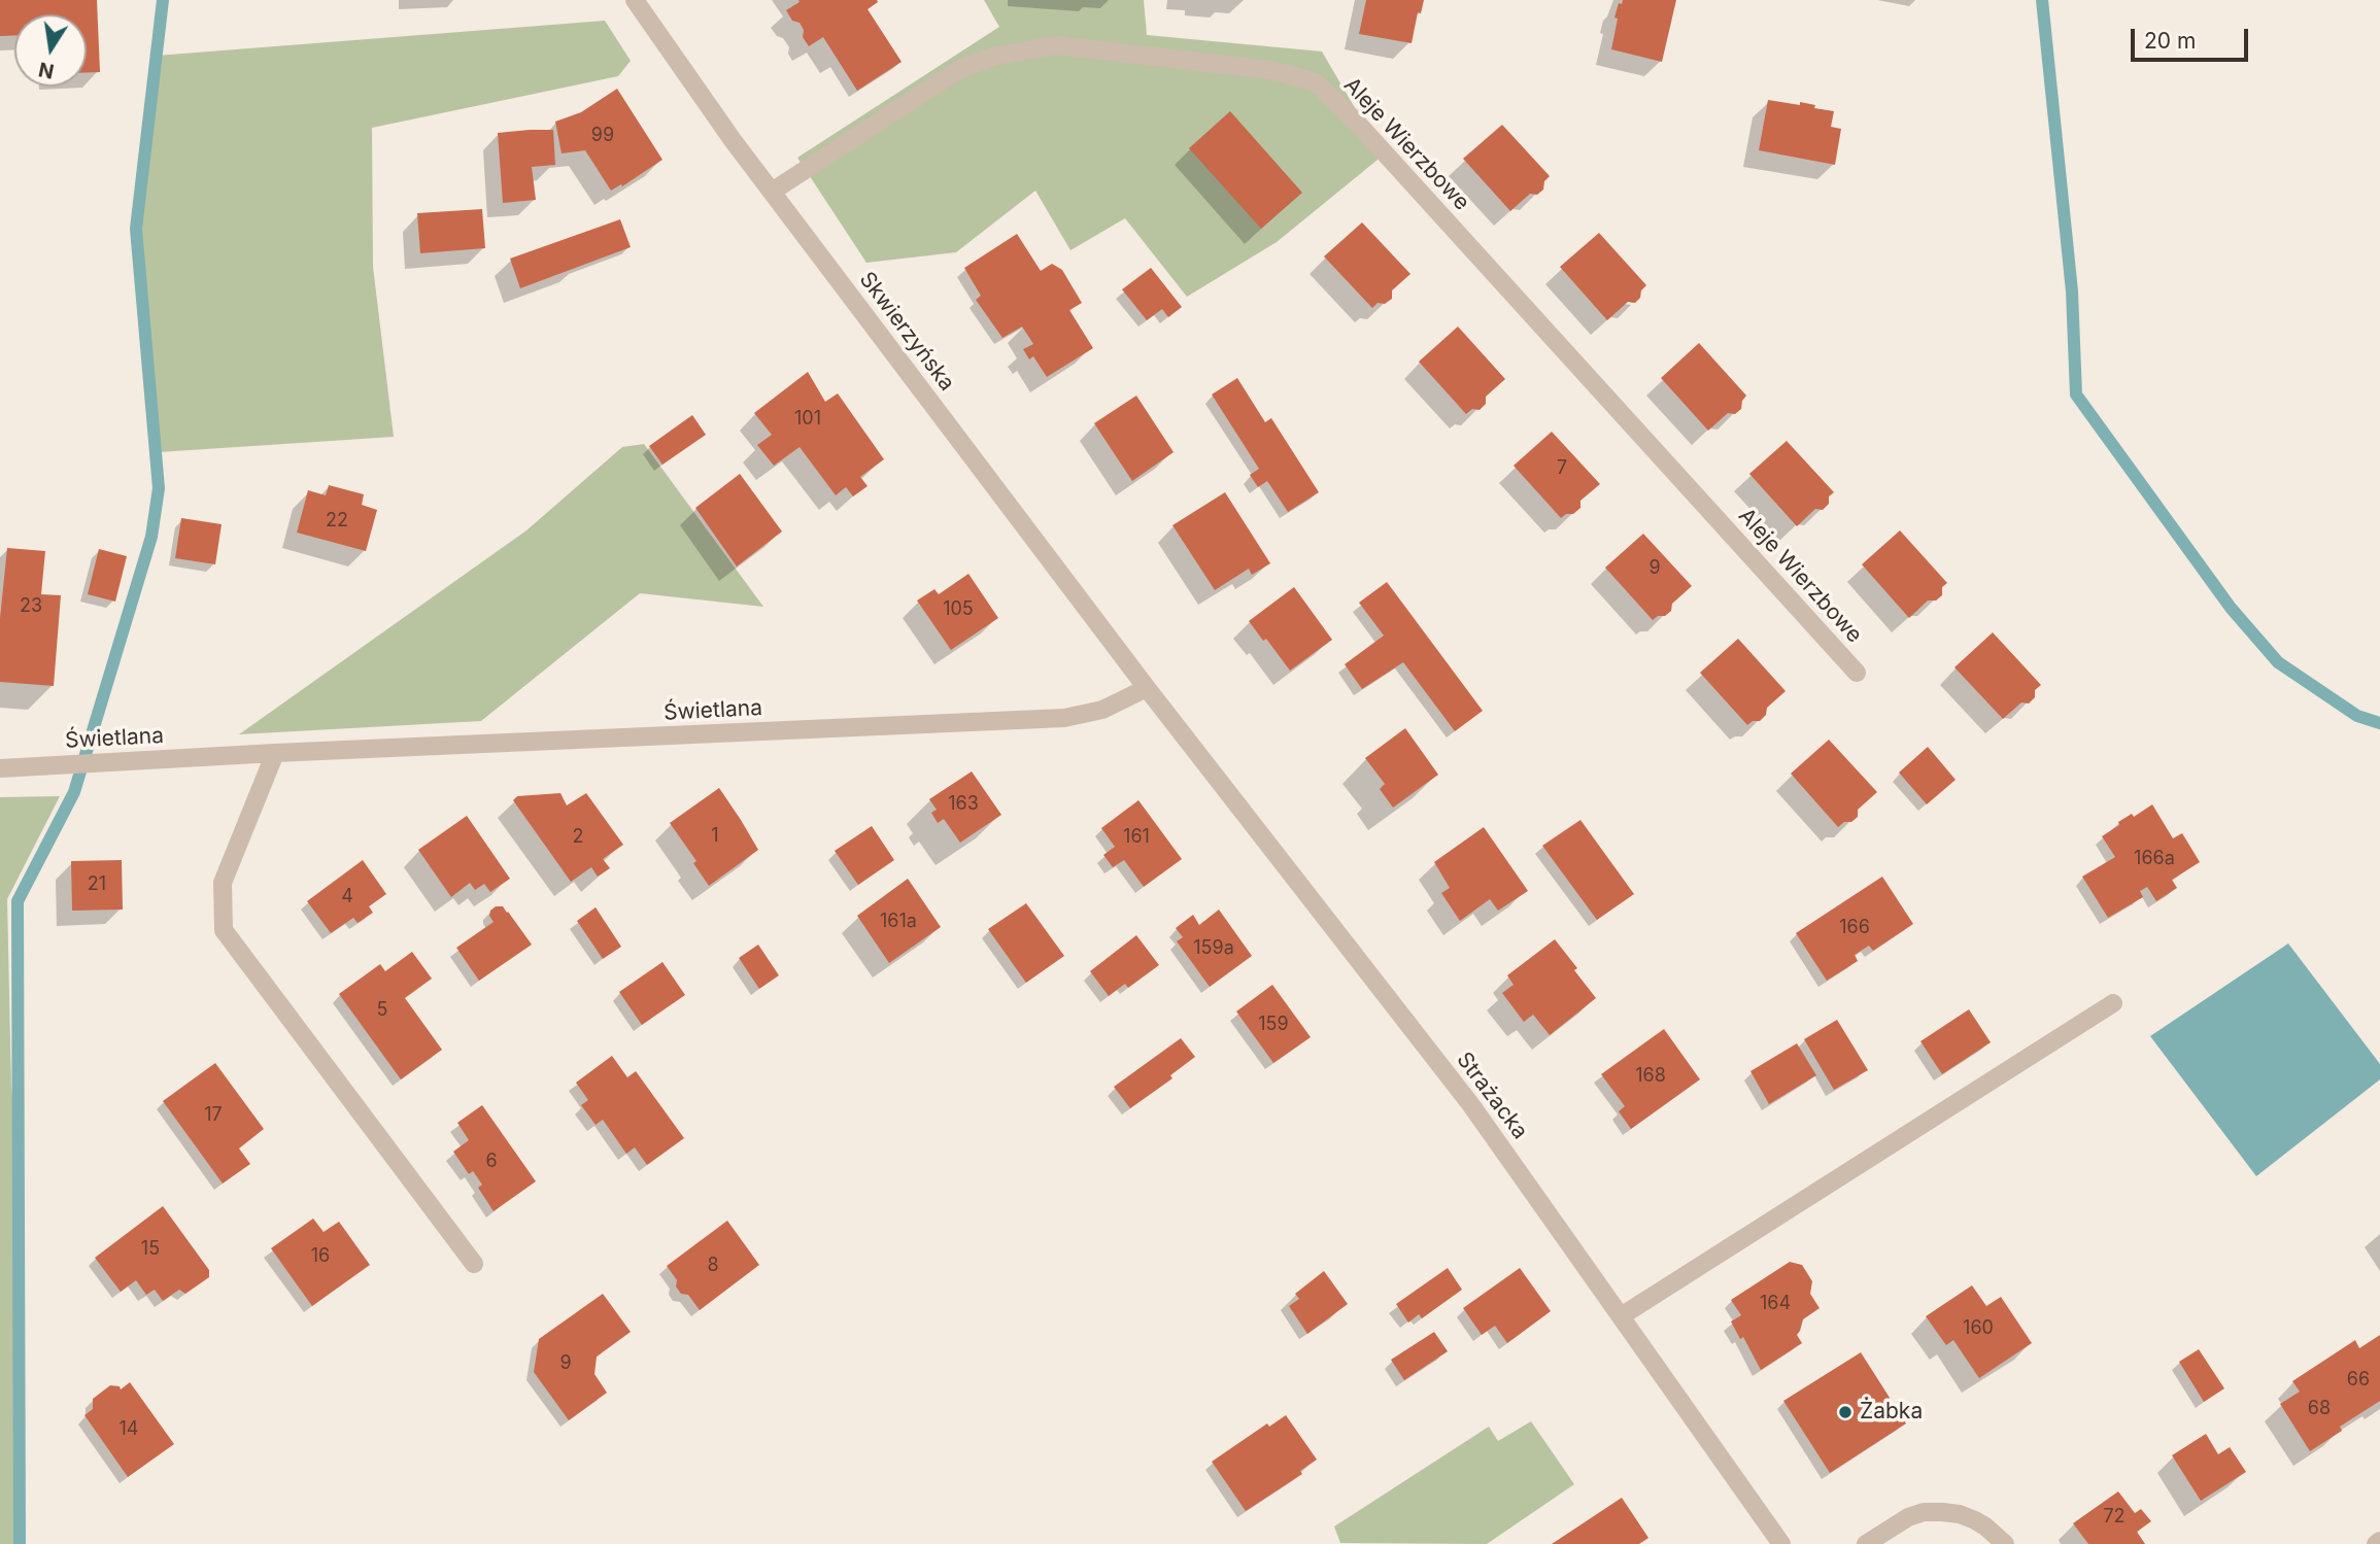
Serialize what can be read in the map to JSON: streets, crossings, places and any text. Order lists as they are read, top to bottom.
{
  "streets": {
    "street": [
      "Aleje Wierzbowe",
      "Skwierzyńska",
      "Świetlana",
      "Strażacka"
    ]
  },
  "crossings": [
    ["Aleje Wierzbowe", "Skwierzyńska"],
    ["Skwierzyńska", "Świetlana"],
    ["Skwierzyńska", "Strażacka"],
    ["Świetlana", "Strażacka"]
  ],
  "places": ["Żabka"],
  "house_numbers": [
    "99",
    "101",
    "7",
    "22",
    "9",
    "23",
    "105",
    "163",
    "1",
    "2",
    "161",
    "166a",
    "21",
    "4",
    "161a",
    "166",
    "159a",
    "5",
    "159",
    "168",
    "17",
    "6",
    "15",
    "16",
    "8",
    "164",
    "160",
    "9",
    "66",
    "68",
    "14",
    "72"
  ],
  "scale_bar": "20 m",
  "north": "bottom"
}
